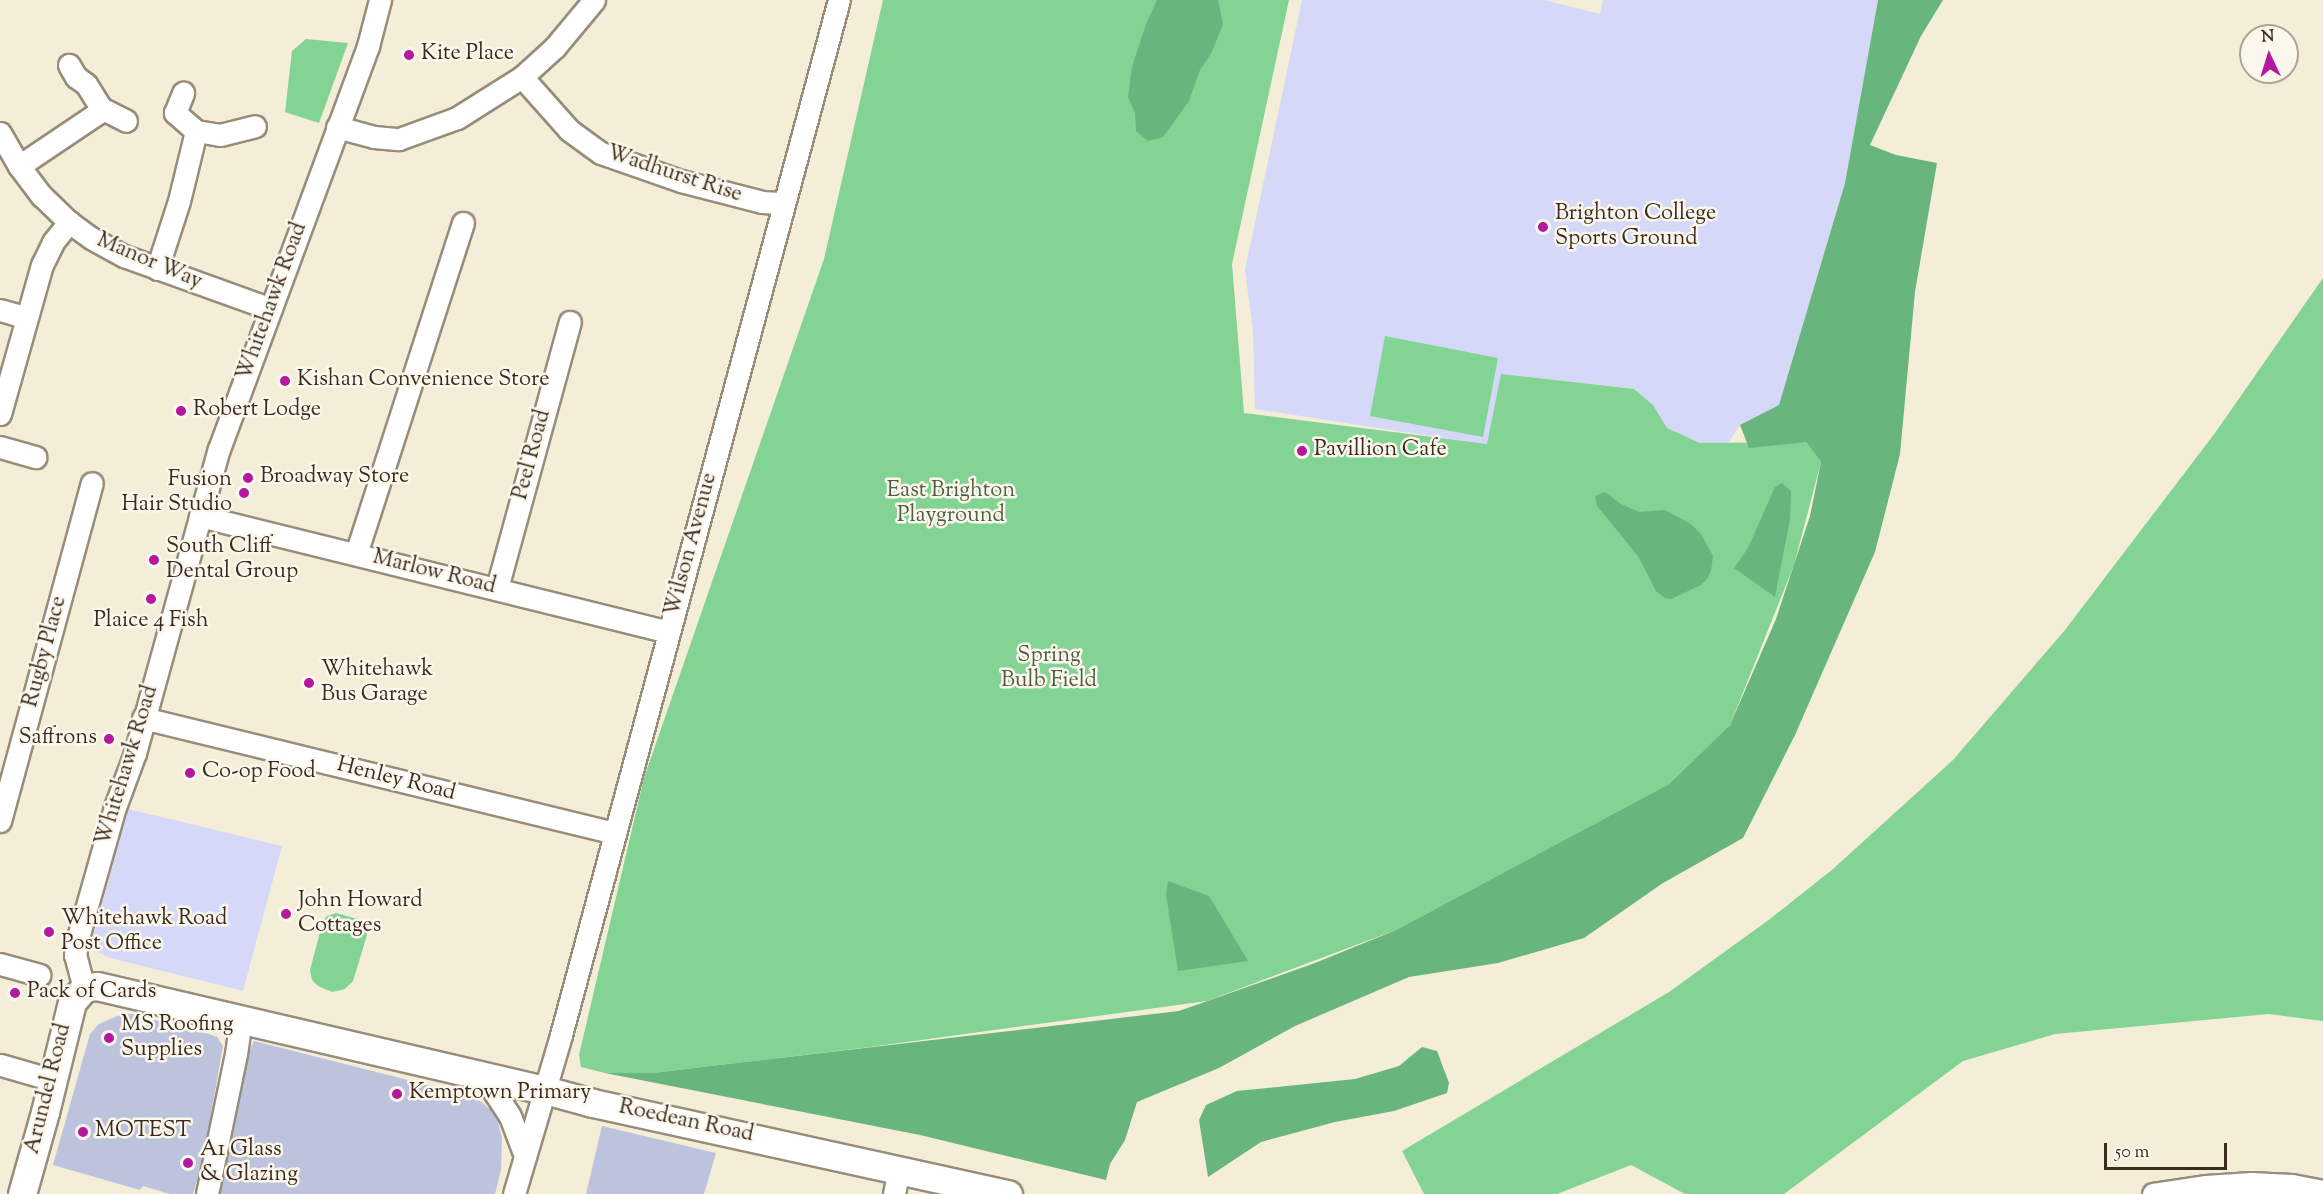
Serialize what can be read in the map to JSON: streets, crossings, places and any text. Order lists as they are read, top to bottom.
{
  "streets": {
    "main road": ["Arundel Road", "Roedean Road"],
    "street": [
      "Wadhurst Rise",
      "Manor Way",
      "Whitehawk Road",
      "Peel Road",
      "Wilson Avenue",
      "Marlow Road",
      "Rugby Place",
      "Henley Road"
    ]
  },
  "crossings": [
    ["Wadhurst Rise", "Wilson Avenue"],
    ["Manor Way", "Whitehawk Road"],
    ["Whitehawk Road", "Marlow Road"],
    ["Whitehawk Road", "Henley Road"],
    ["Whitehawk Road", "Arundel Road"],
    ["Whitehawk Road", "Roedean Road"],
    ["Peel Road", "Marlow Road"],
    ["Wilson Avenue", "Marlow Road"],
    ["Wilson Avenue", "Henley Road"],
    ["Wilson Avenue", "Roedean Road"],
    ["Arundel Road", "Roedean Road"]
  ],
  "parks": ["East Brighton Playground", "Spring Bulb Field"],
  "places": [
    "Kite Place",
    "Brighton College Sports Ground",
    "Kishan Convenience Store",
    "Robert Lodge",
    "Pavillion Cafe",
    "Broadway Store",
    "Fusion Hair Studio",
    "South Cliff Dental Group",
    "Plaice 4 Fish",
    "Whitehawk Bus Garage",
    "Saffrons",
    "Co-op Food",
    "John Howard Cottages",
    "Whitehawk Road Post Office",
    "Pack of Cards",
    "MS Roofing Supplies",
    "Kemptown Primary",
    "MOTEST",
    "A1 Glass & Glazing"
  ],
  "scale_bar": "50 m",
  "north": "top"
}
